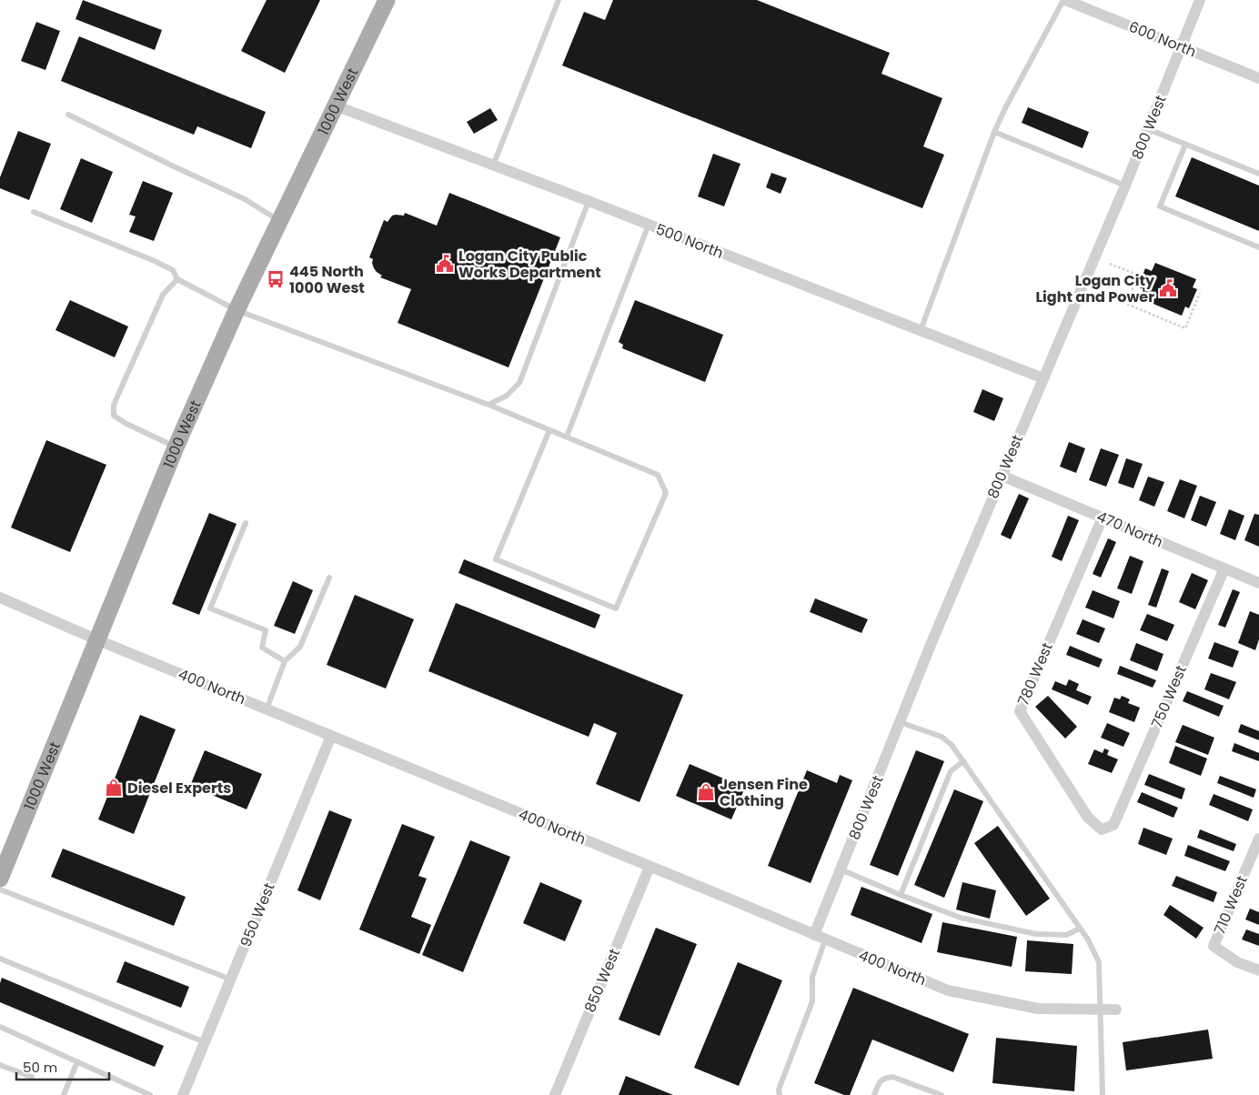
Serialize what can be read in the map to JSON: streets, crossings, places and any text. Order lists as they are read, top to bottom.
{
  "streets": {
    "main road": ["1000 West"],
    "street": [
      "600 North",
      "800 West",
      "500 North",
      "470 North",
      "780 West",
      "400 North",
      "750 West",
      "710 West",
      "950 West",
      "850 West"
    ]
  },
  "crossings": [
    ["600 North", "800 West"],
    ["1000 West", "500 North"],
    ["1000 West", "400 North"],
    ["800 West", "500 North"],
    ["800 West", "470 North"],
    ["800 West", "400 North"],
    ["470 North", "780 West"],
    ["470 North", "750 West"],
    ["780 West", "750 West"],
    ["400 North", "950 West"],
    ["400 North", "850 West"]
  ],
  "places": {
    "public building": ["Logan City Public Works Department", "Logan City Light and Power"],
    "bus stop": ["445 North 1000 West"],
    "shop": ["Diesel Experts", "Jensen Fine Clothing"]
  },
  "scale_bar": "50 m"
}
